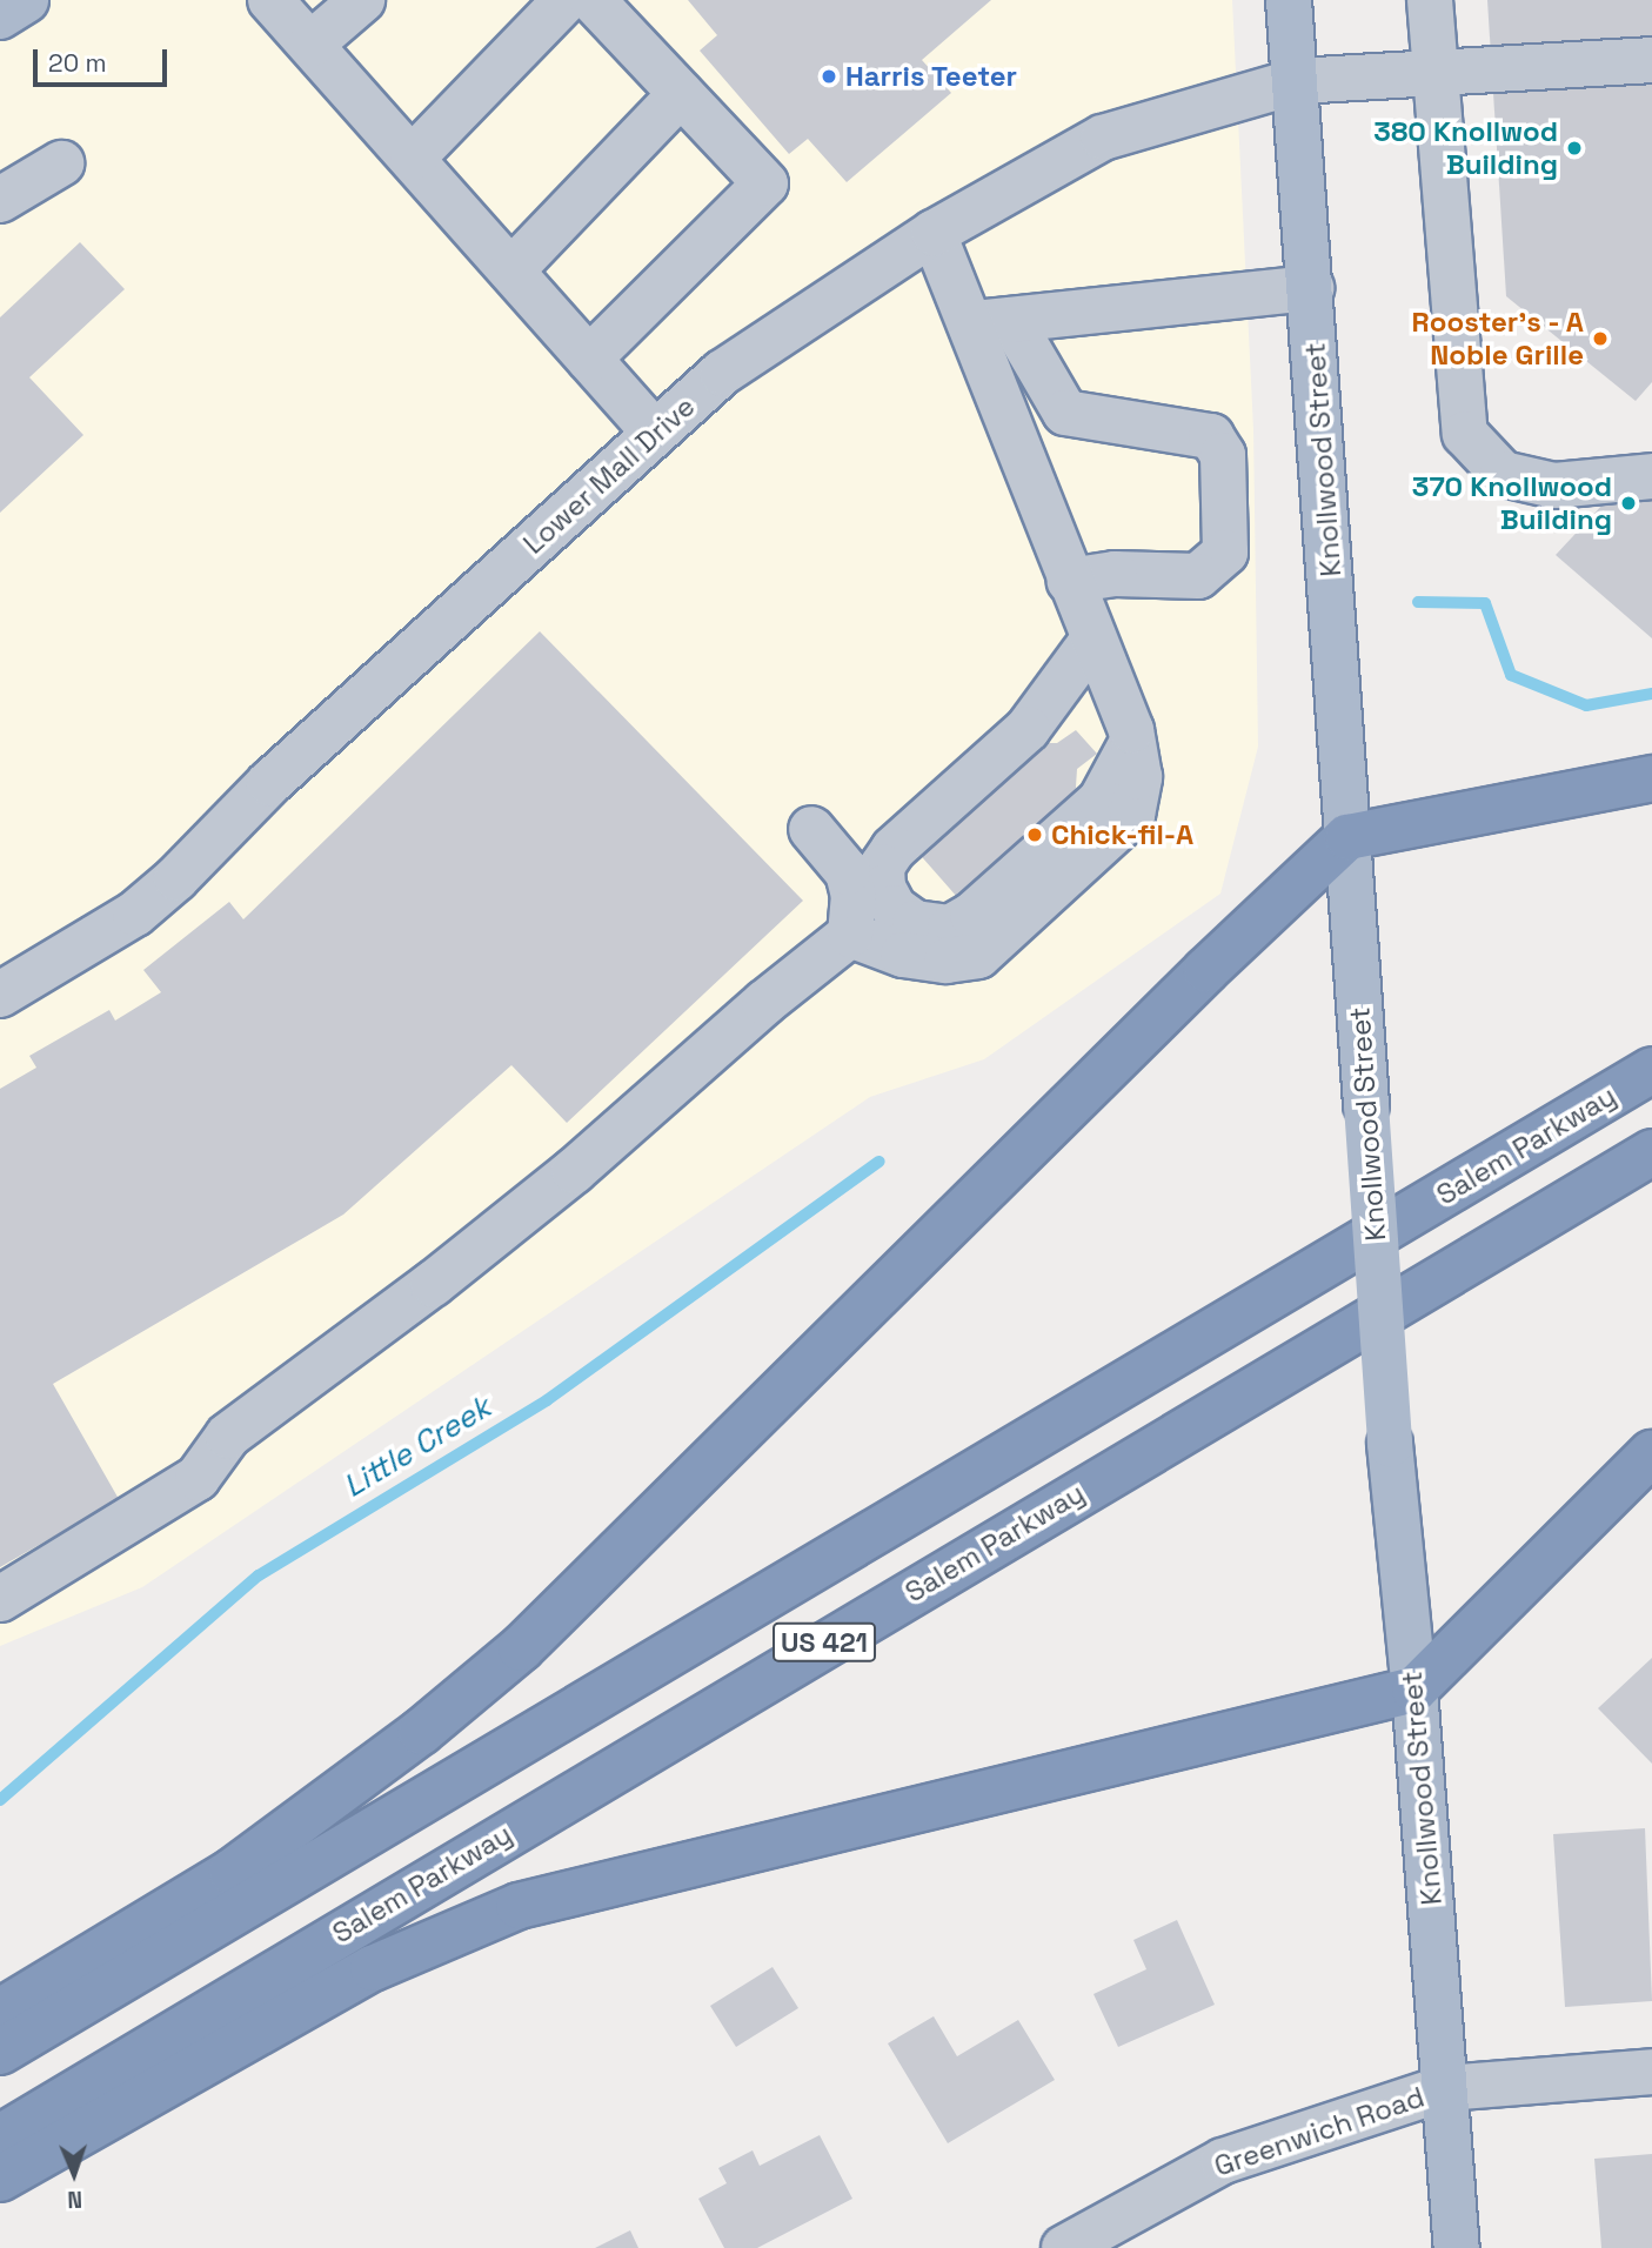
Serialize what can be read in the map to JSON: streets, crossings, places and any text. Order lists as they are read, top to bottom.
{
  "streets": {
    "highway": ["Salem Parkway", "US 421"],
    "main road": ["Knollwood Street"],
    "street": ["Lower Mall Drive", "Greenwich Road"]
  },
  "crossings": [
    ["Knollwood Street", "Lower Mall Drive"],
    ["Knollwood Street", "Greenwich Road"]
  ],
  "water": ["Little Creek"],
  "places": [
    "Harris Teeter",
    "380 Knollwod Building",
    "Rooster's - A Noble Grille",
    "370 Knollwood Building",
    "Chick-fil-A"
  ],
  "scale_bar": "20 m",
  "north": "bottom"
}
